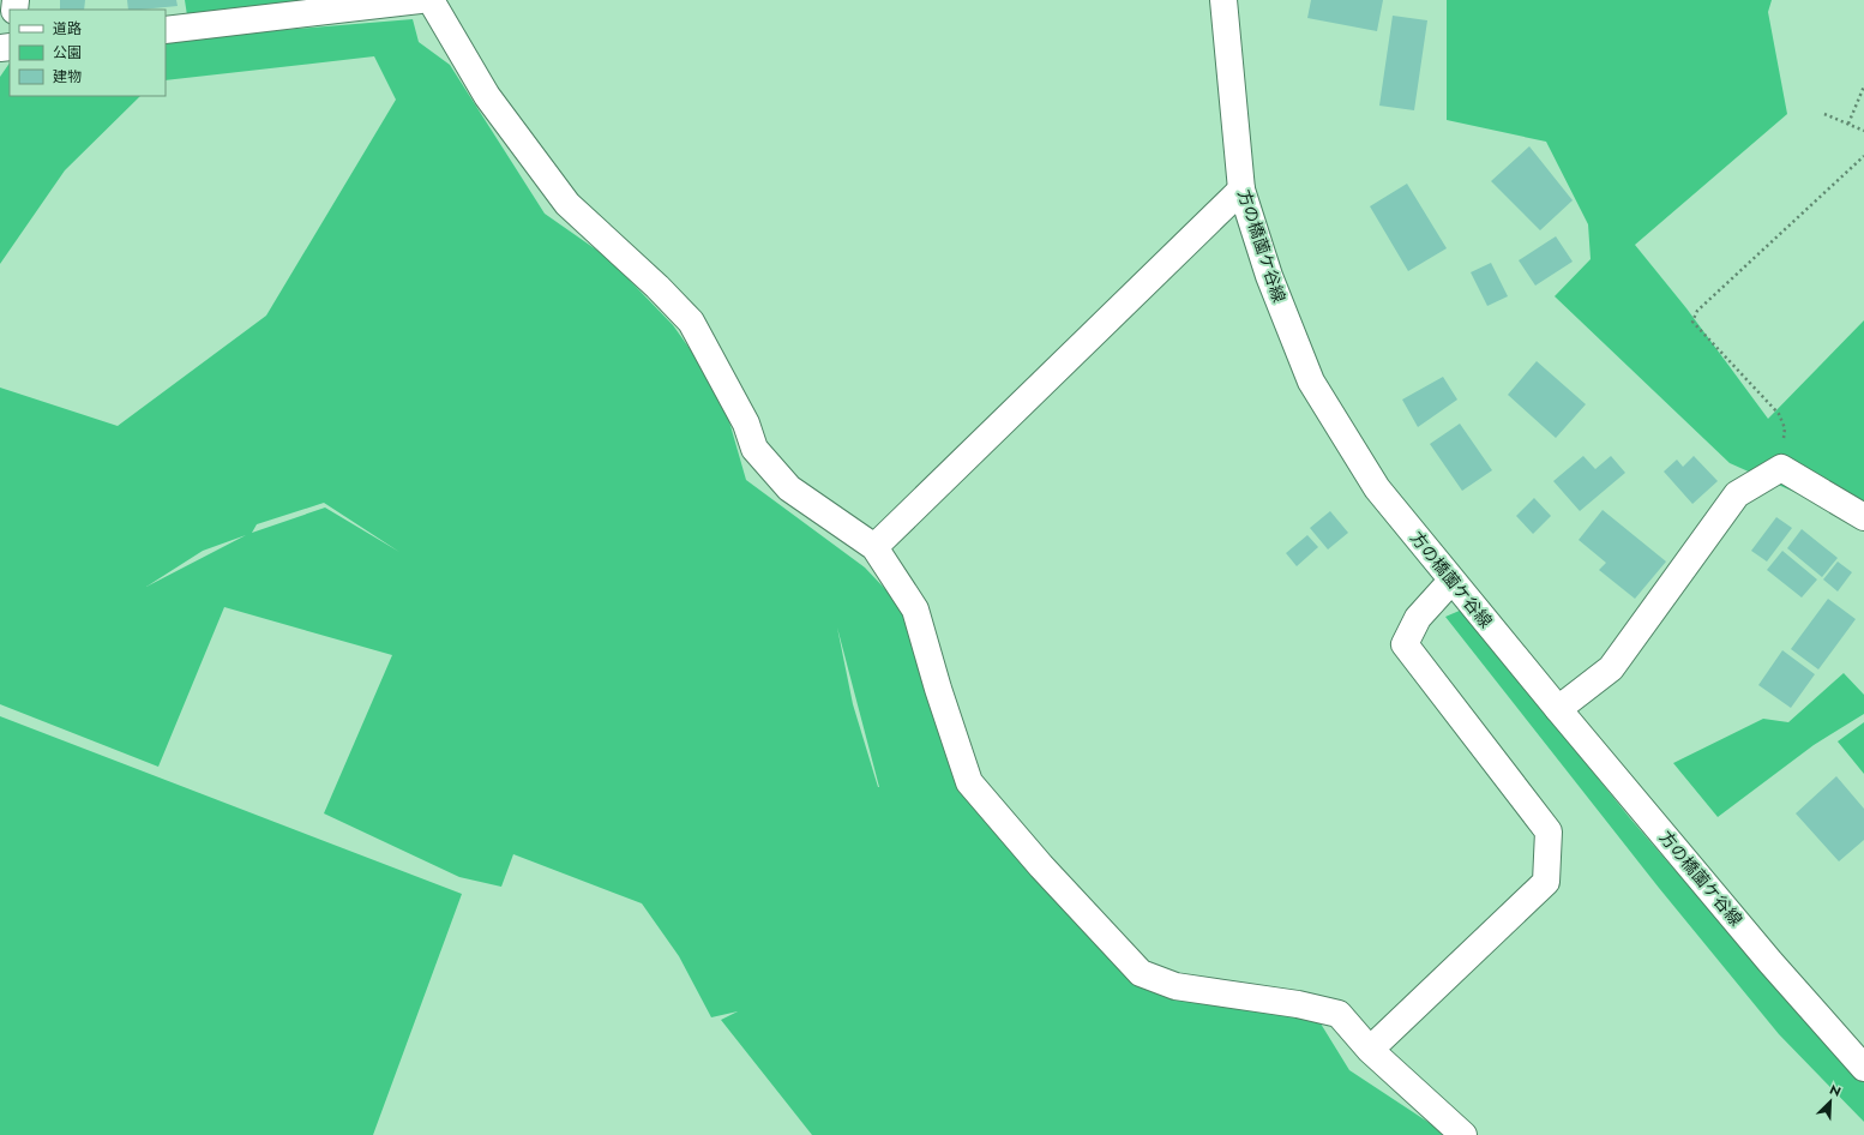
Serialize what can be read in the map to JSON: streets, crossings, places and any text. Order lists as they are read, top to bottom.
{
  "streets": {
    "street": ["方の橋薗ケ谷線"]
  },
  "legend": ["道路", "公園", "建物"],
  "north": "top right"
}
